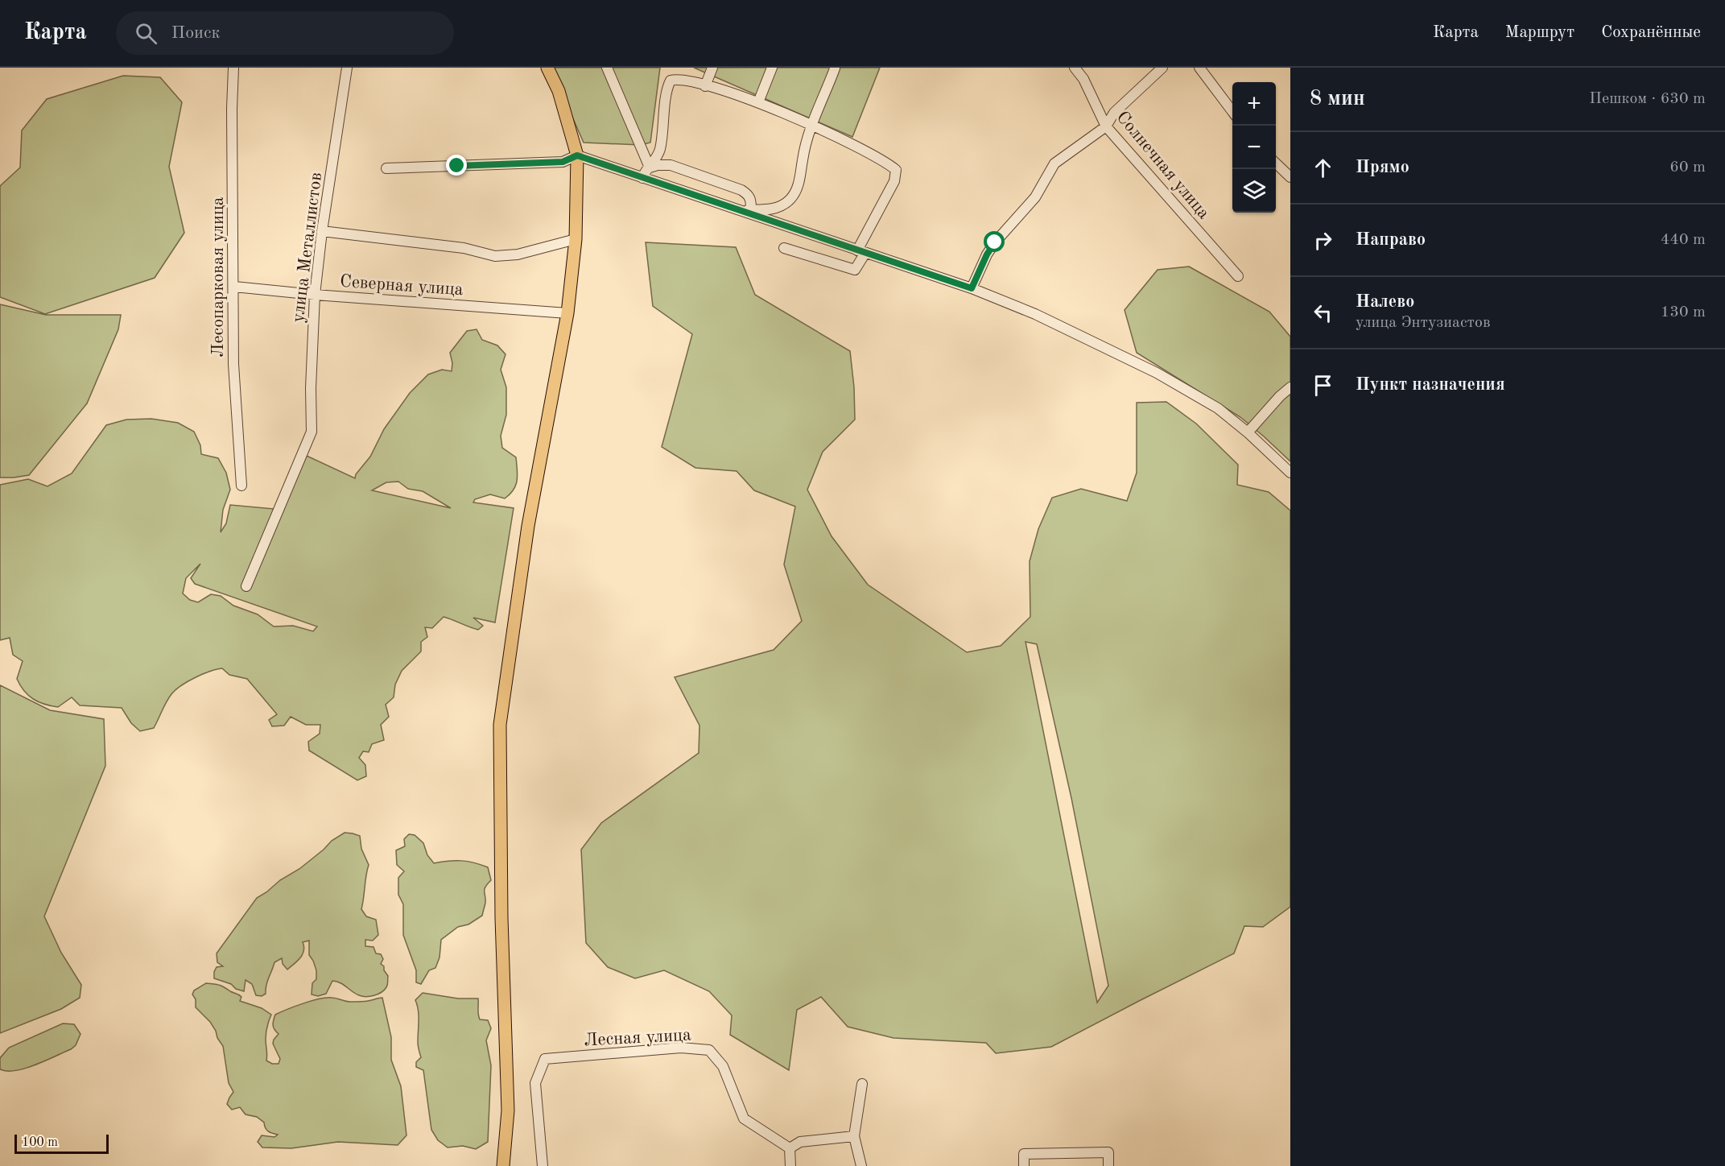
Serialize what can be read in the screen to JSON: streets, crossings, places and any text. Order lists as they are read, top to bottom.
{
  "streets": {
    "street": [
      "Солнечная улица",
      "улица Металлистов",
      "Лесопарковая улица",
      "Северная улица",
      "Лесная улица"
    ]
  },
  "crossings": [
    ["улица Металлистов", "Северная улица"],
    ["Лесопарковая улица", "Северная улица"]
  ],
  "scale_bar": "100 m",
  "page": {
    "header": "Карта",
    "search": "Поиск",
    "nav": ["Карта", "Маршрут", "Сохранённые"],
    "heading": ["8 мин", "Пешком · 630 m"],
    "map_buttons": ["+", "−"],
    "list": [
      ["Прямо", "60 m"],
      ["Направо", "440 m"],
      ["Налево", "улица Энтузиастов", "130 m"],
      "Пункт назначения"
    ],
    "scale": "100 m"
  }
}
